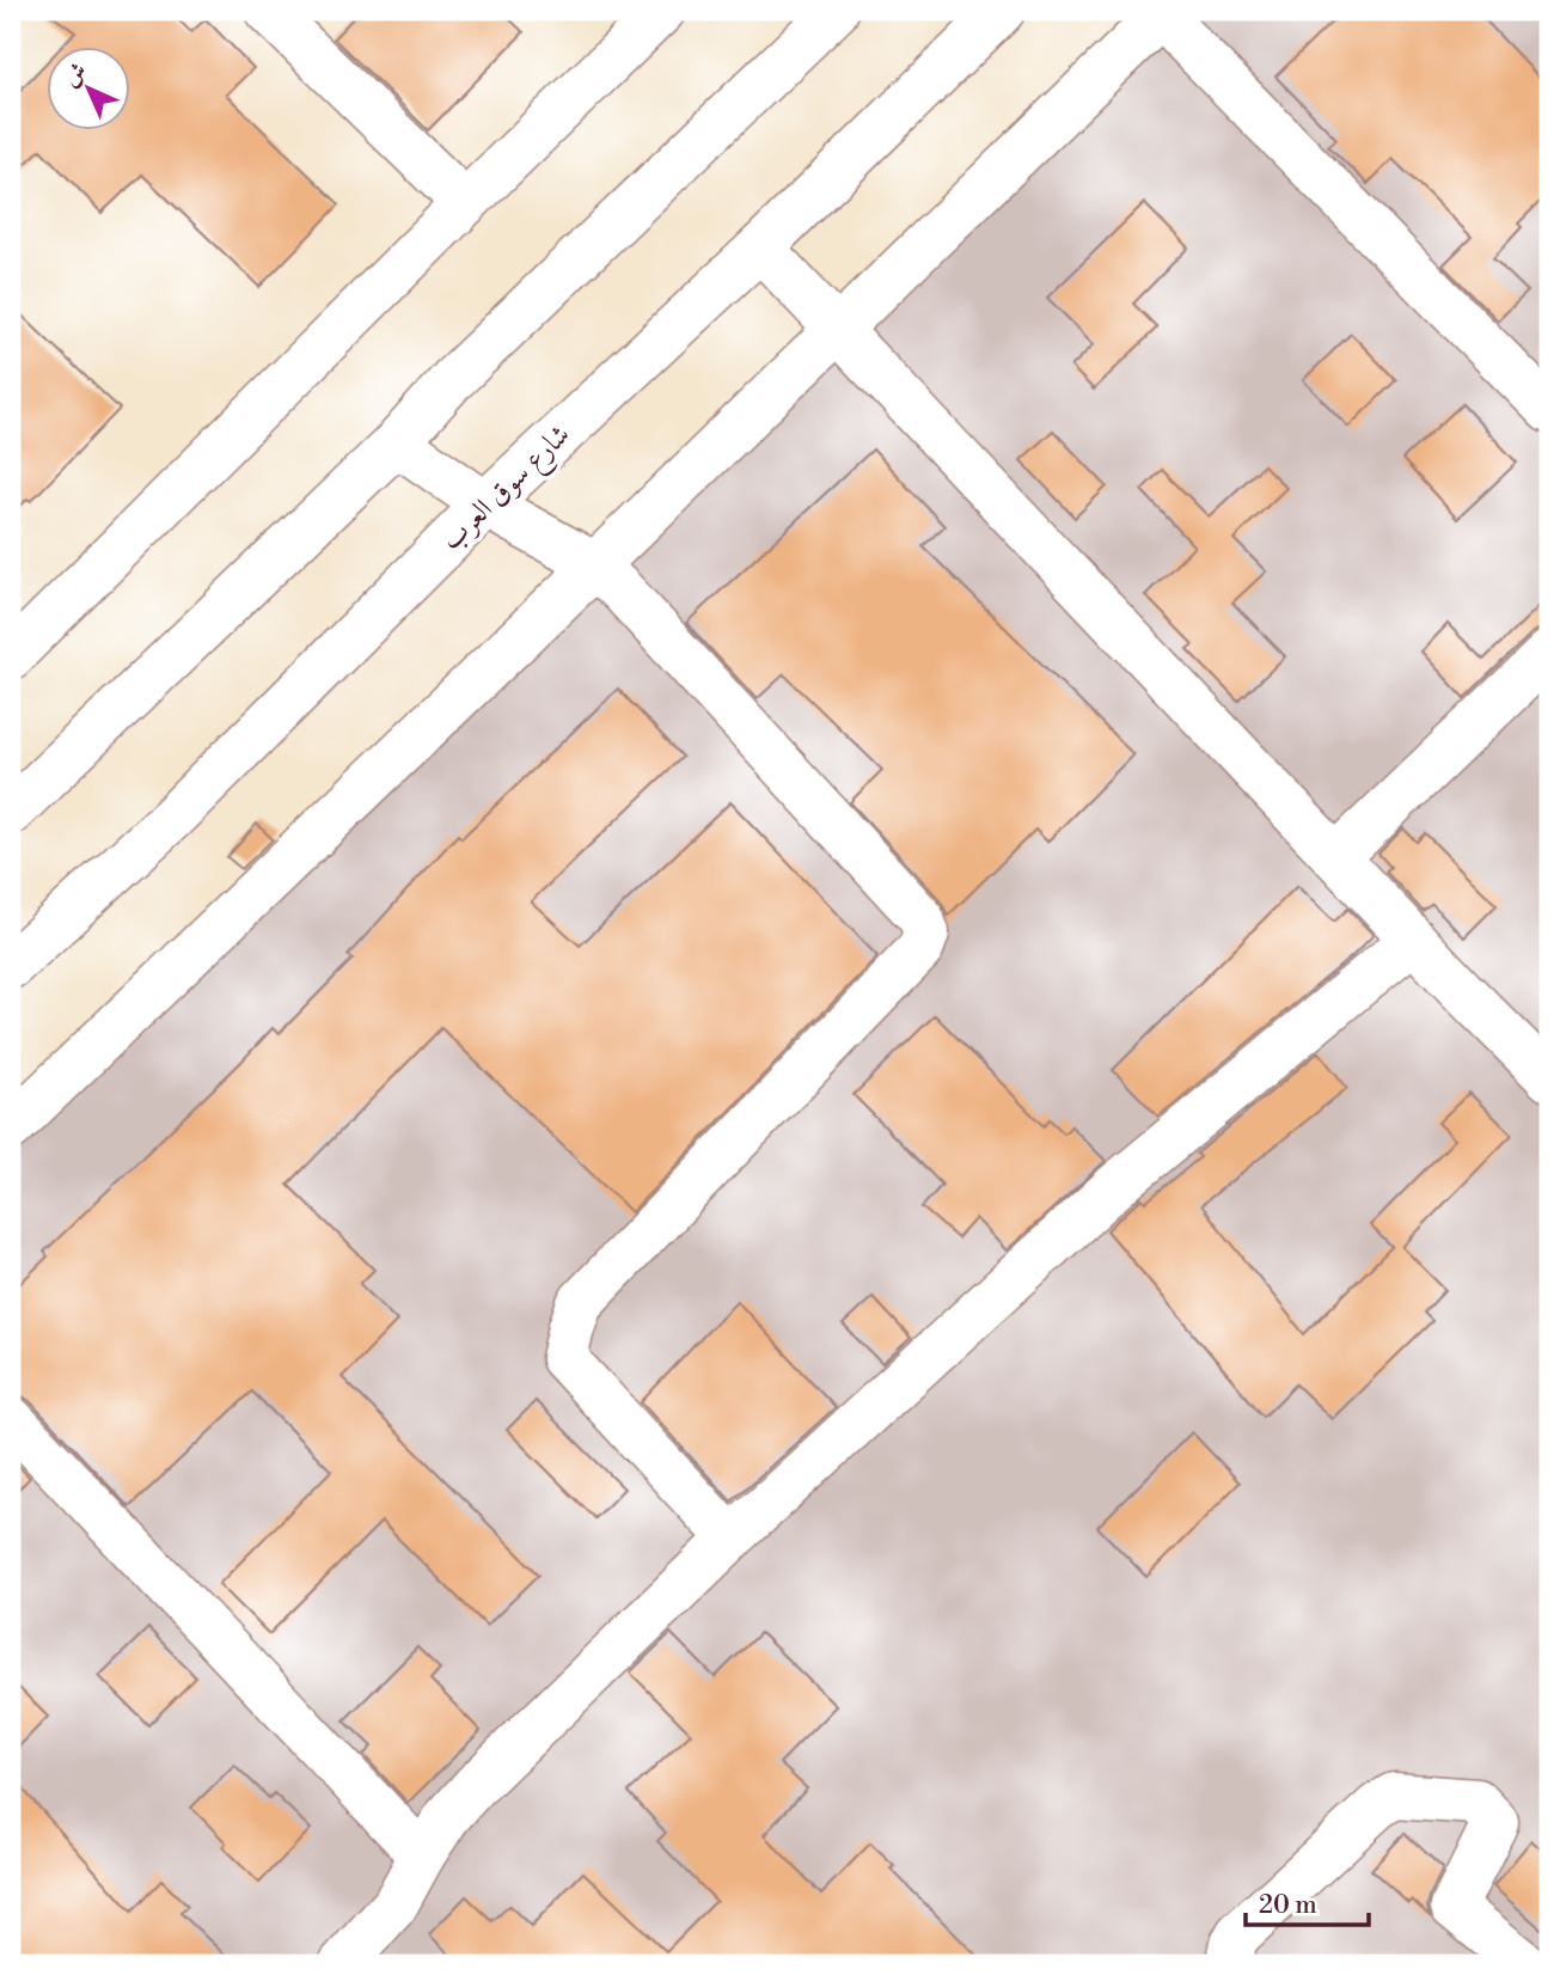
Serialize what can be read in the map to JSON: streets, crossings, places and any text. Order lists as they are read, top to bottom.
{
  "streets": {
    "street": ["شارع سوق العرب"]
  },
  "scale_bar": "20 m",
  "north": "top left"
}
